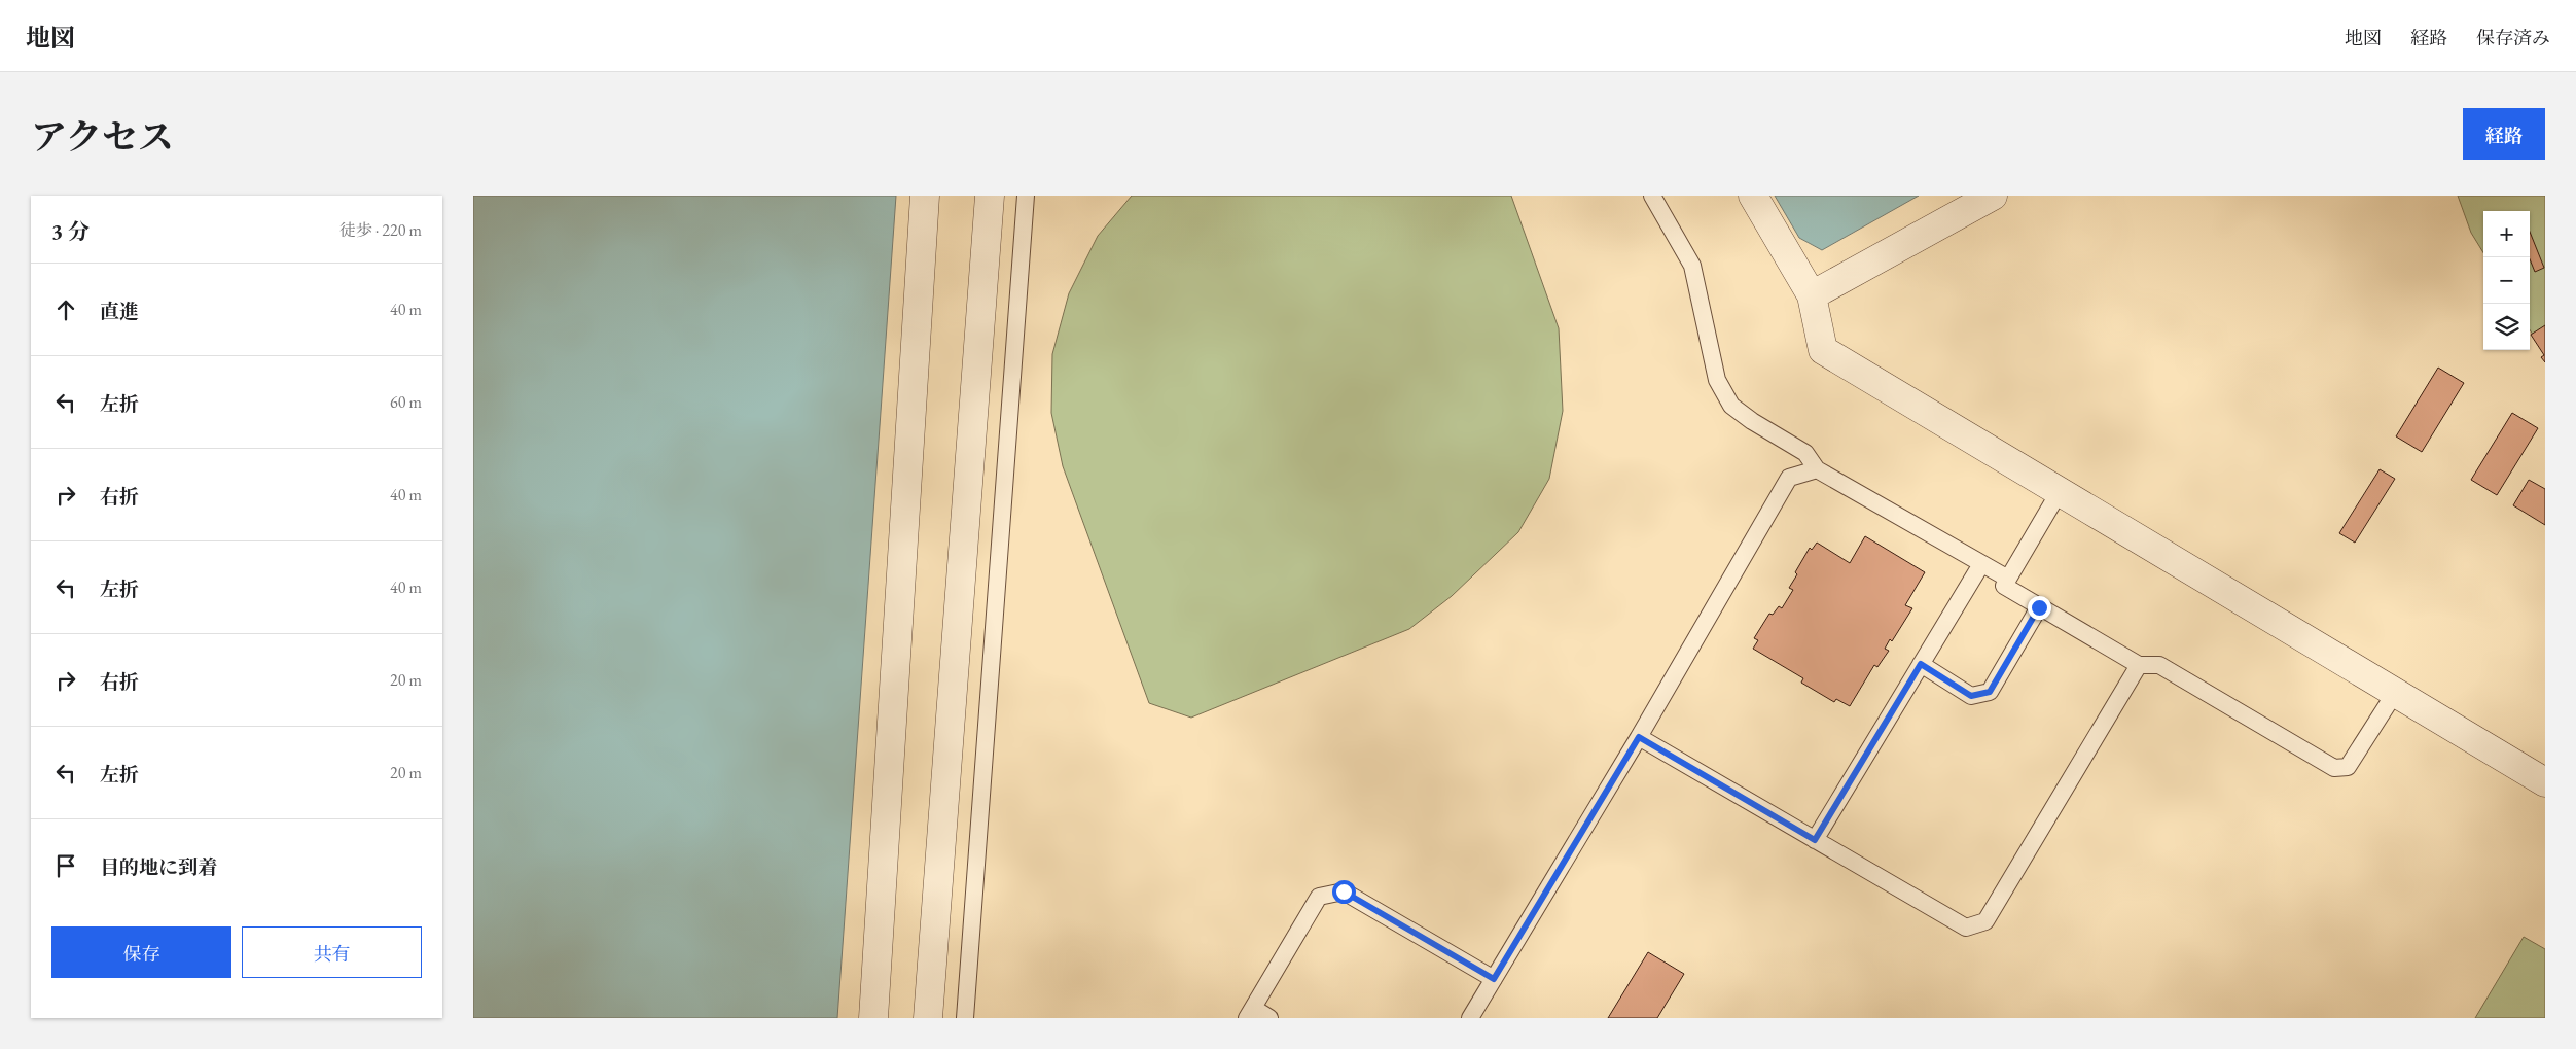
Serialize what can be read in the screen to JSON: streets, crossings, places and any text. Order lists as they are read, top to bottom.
{
  "page": {
    "header": "地図",
    "nav": ["地図", "経路", "保存済み"],
    "title": "アクセス",
    "buttons": [
      "経路",
      ["保存", "共有"]
    ],
    "heading": ["3 分", "徒歩 · 220 m"],
    "map_buttons": ["+", "−"],
    "list": [
      ["直進", "40 m"],
      ["左折", "60 m"],
      ["右折", "40 m"],
      ["左折", "40 m"],
      ["右折", "20 m"],
      ["左折", "20 m"],
      "目的地に到着"
    ]
  }
}
